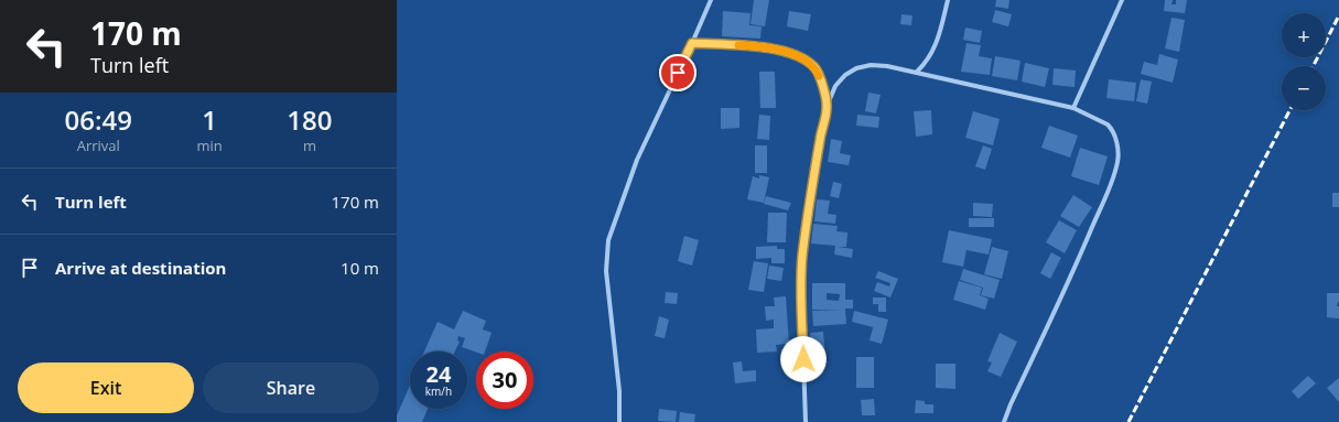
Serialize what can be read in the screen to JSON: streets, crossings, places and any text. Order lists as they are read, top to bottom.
{
  "page": {
    "turn": ["170 m", "Turn left"],
    "map_buttons": ["+", "−"],
    "eta": [
      "06:49",
      "Arrival",
      "1",
      "min",
      "180",
      "m"
    ],
    "list": [
      {
        "name": "Turn left",
        "value": "170 m"
      },
      {
        "name": "Arrive at destination",
        "value": "10 m"
      }
    ],
    "speed": "24 km/h",
    "limit": "30",
    "buttons": ["Exit", "Share"]
  }
}
